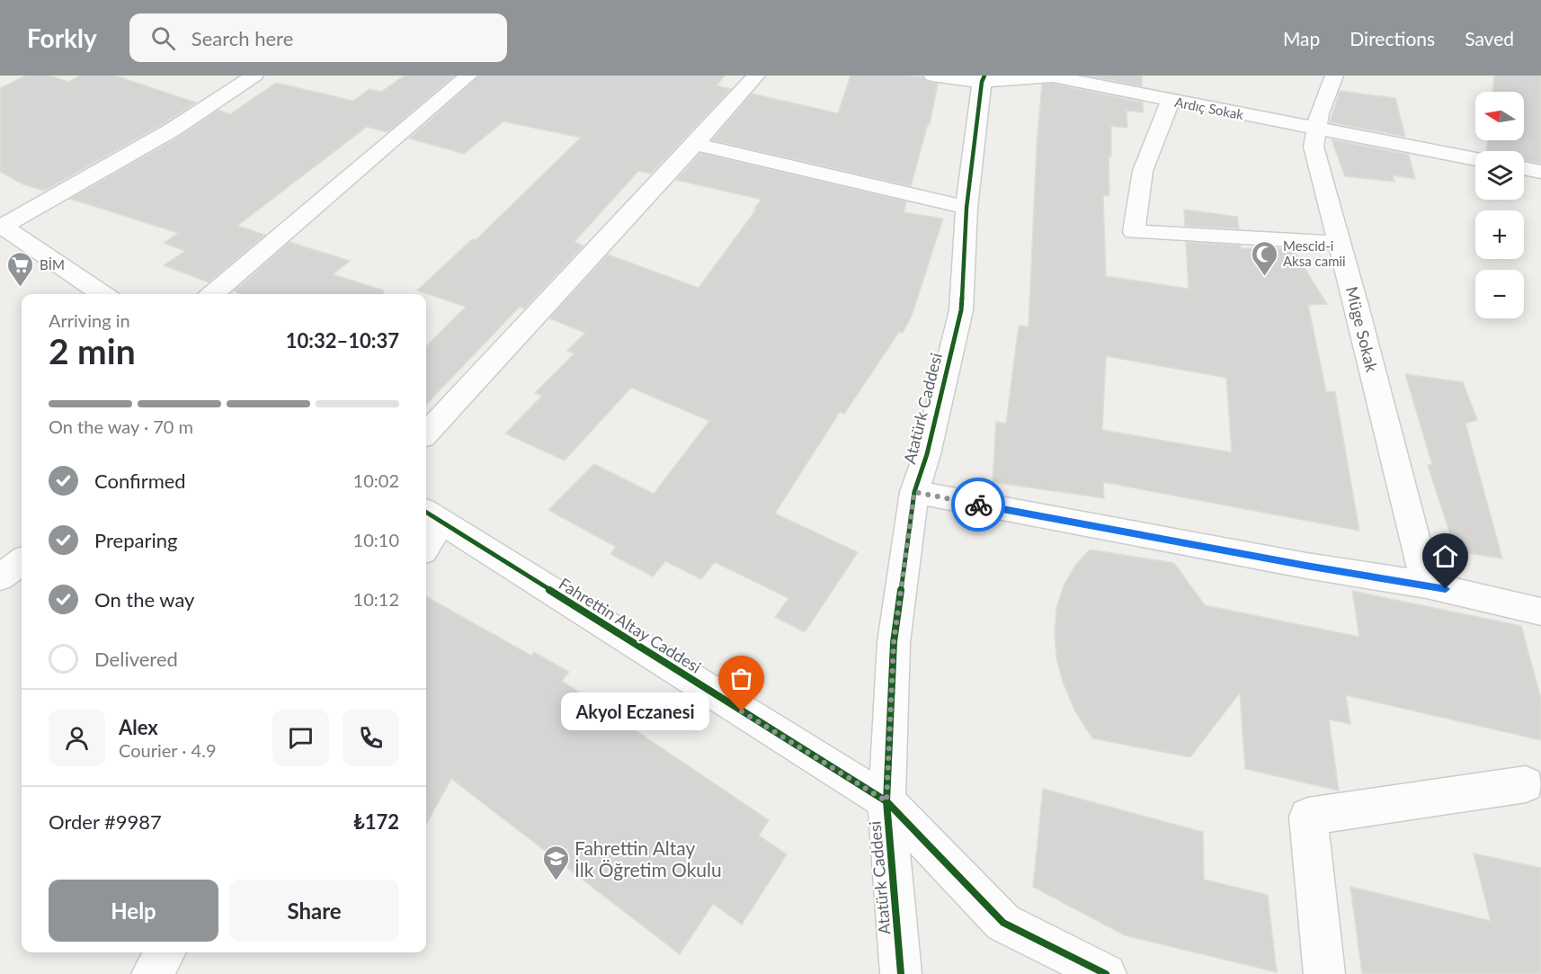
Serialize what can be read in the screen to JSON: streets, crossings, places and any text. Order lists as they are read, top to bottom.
{
  "streets": {
    "street": [
      "Ardıç Sokak",
      "Müge Sokak",
      "Atatürk Caddesi",
      "Fahrettin Altay Caddesi"
    ]
  },
  "crossings": [
    ["Ardıç Sokak", "Müge Sokak"],
    ["Ardıç Sokak", "Atatürk Caddesi"],
    ["Atatürk Caddesi", "Fahrettin Altay Caddesi"]
  ],
  "places": {
    "mosque": ["Mescid-i Aksa camii"],
    "supermarket": ["BİM"],
    "other": ["Akyol Eczanesi"],
    "school or university": ["Fahrettin Altay İlk Öğretim Okulu"]
  },
  "north": "left",
  "page": {
    "header": "Forkly",
    "search": "Search here",
    "nav": ["Map", "Directions", "Saved"],
    "map_buttons": ["+", "−"],
    "heading": ["2 min", "Arriving in", "10:32–10:37"],
    "panel": [
      "Alex",
      "Courier · 4.9",
      "Order #9987",
      "₺172"
    ],
    "bar": "On the way · 70 m",
    "list": [
      ["Confirmed", "10:02"],
      ["Preparing", "10:10"],
      ["On the way", "10:12"],
      "Delivered"
    ],
    "bubble": "Akyol Eczanesi",
    "buttons": ["Help", "Share"]
  }
}
